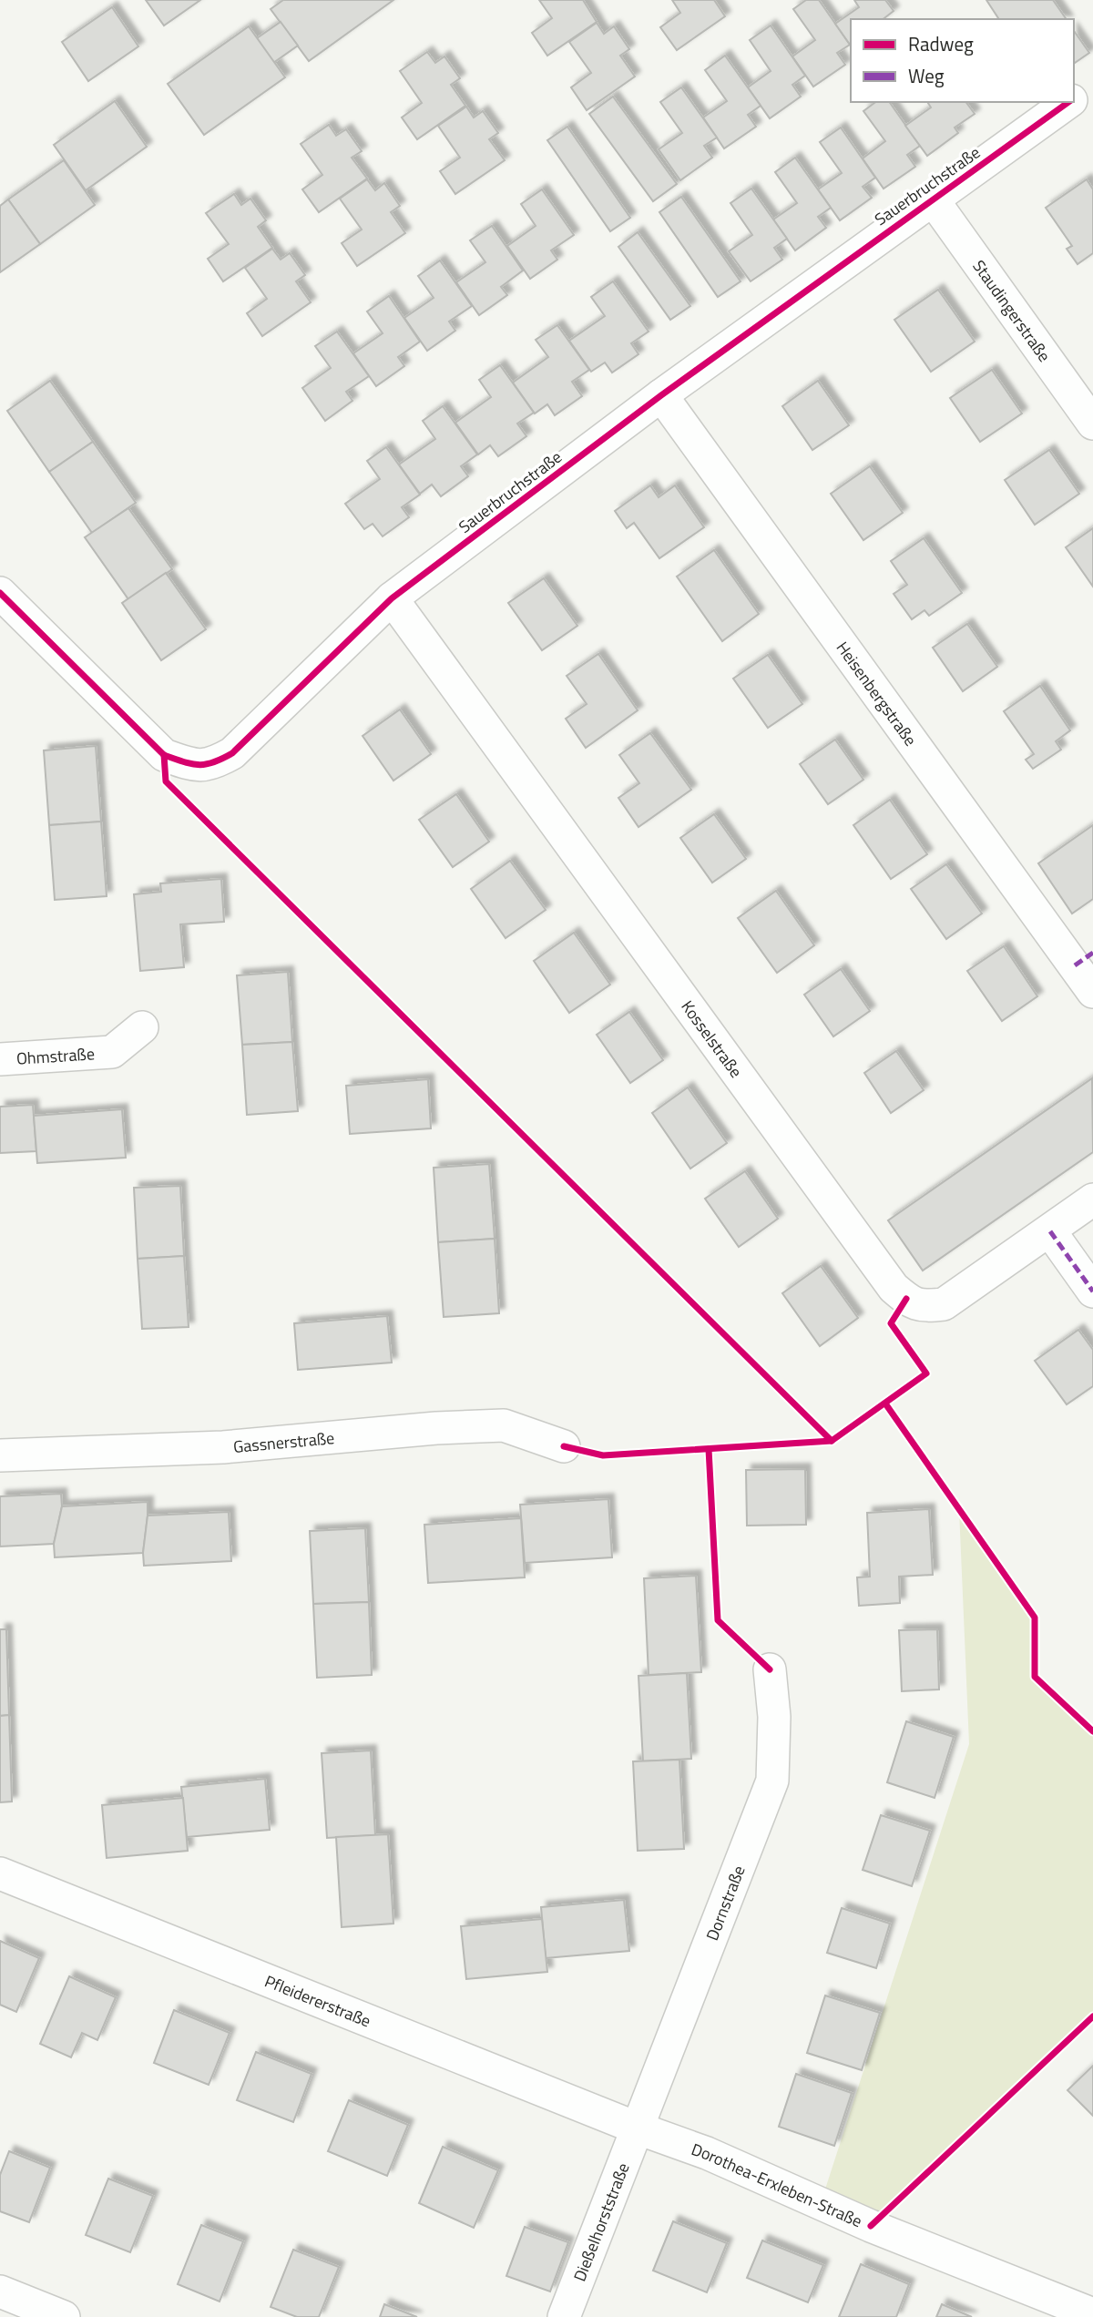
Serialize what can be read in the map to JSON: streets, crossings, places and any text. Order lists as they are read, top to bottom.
{
  "streets": {
    "street": [
      "Sauerbruchstraße",
      "Staudingerstraße",
      "Heisenbergstraße",
      "Kosselstraße",
      "Ohmstraße",
      "Gassnerstraße",
      "Dornstraße",
      "Pfleidererstraße",
      "Dorothea-Erxleben-Straße",
      "Dießelhorststraße"
    ]
  },
  "crossings": [
    ["Sauerbruchstraße", "Staudingerstraße"],
    ["Sauerbruchstraße", "Heisenbergstraße"],
    ["Sauerbruchstraße", "Kosselstraße"],
    ["Dornstraße", "Pfleidererstraße"],
    ["Dornstraße", "Dorothea-Erxleben-Straße"],
    ["Dornstraße", "Dießelhorststraße"],
    ["Pfleidererstraße", "Dorothea-Erxleben-Straße"],
    ["Pfleidererstraße", "Dießelhorststraße"],
    ["Dorothea-Erxleben-Straße", "Dießelhorststraße"]
  ],
  "legend": ["Radweg", "Weg"]
}
